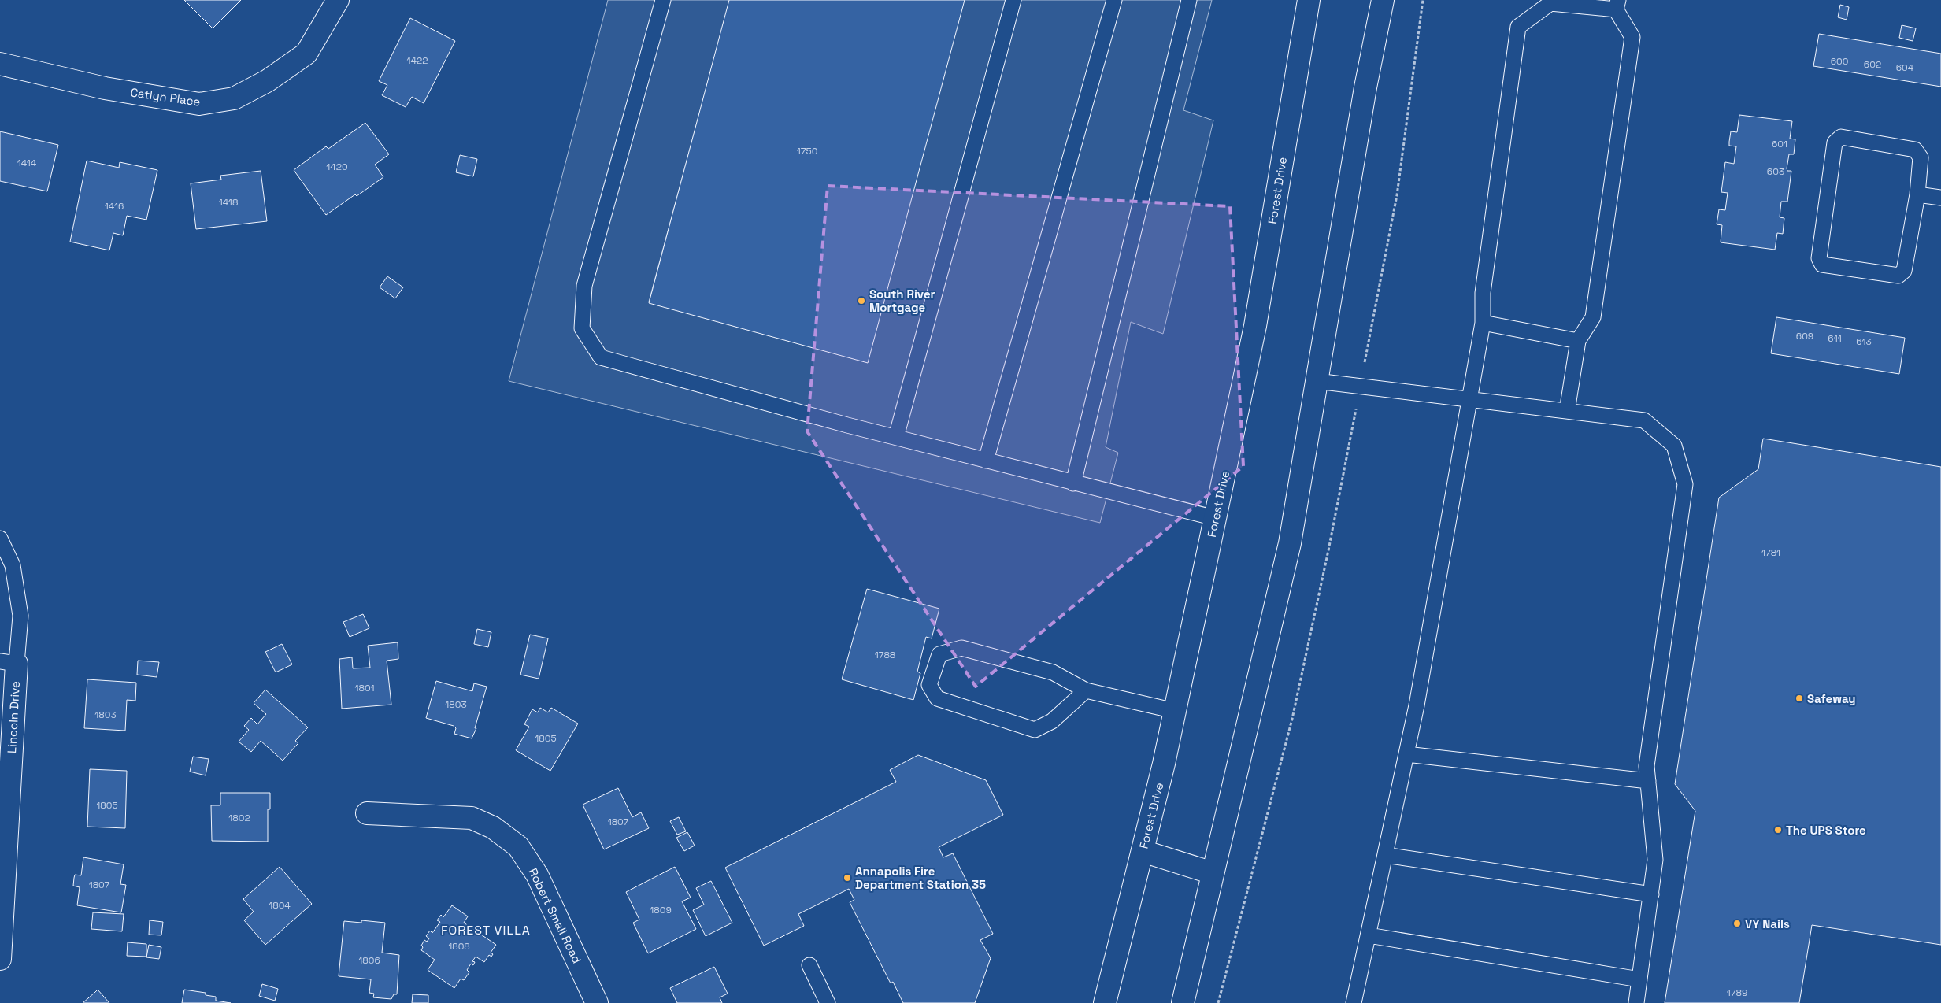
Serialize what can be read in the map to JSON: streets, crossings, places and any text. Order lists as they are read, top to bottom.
{
  "streets": {
    "main road": [
      "Catlyn Place",
      "Forest Drive",
      "Lincoln Drive",
      "Robert Small Road"
    ]
  },
  "districts": ["FOREST VILLA"],
  "places": [
    "South River Mortgage",
    "Safeway",
    "The UPS Store",
    "Annapolis Fire Department Station 35",
    "VY Nails"
  ],
  "house_numbers": [
    "1422",
    "600",
    "602",
    "604",
    "601",
    "1750",
    "1414",
    "1420",
    "603",
    "1418",
    "1416",
    "609",
    "611",
    "613",
    "1781",
    "1788",
    "1801",
    "1803",
    "1803",
    "1805",
    "1805",
    "1802",
    "1807",
    "1807",
    "1804",
    "1809",
    "1808",
    "1806",
    "1789"
  ]
}
